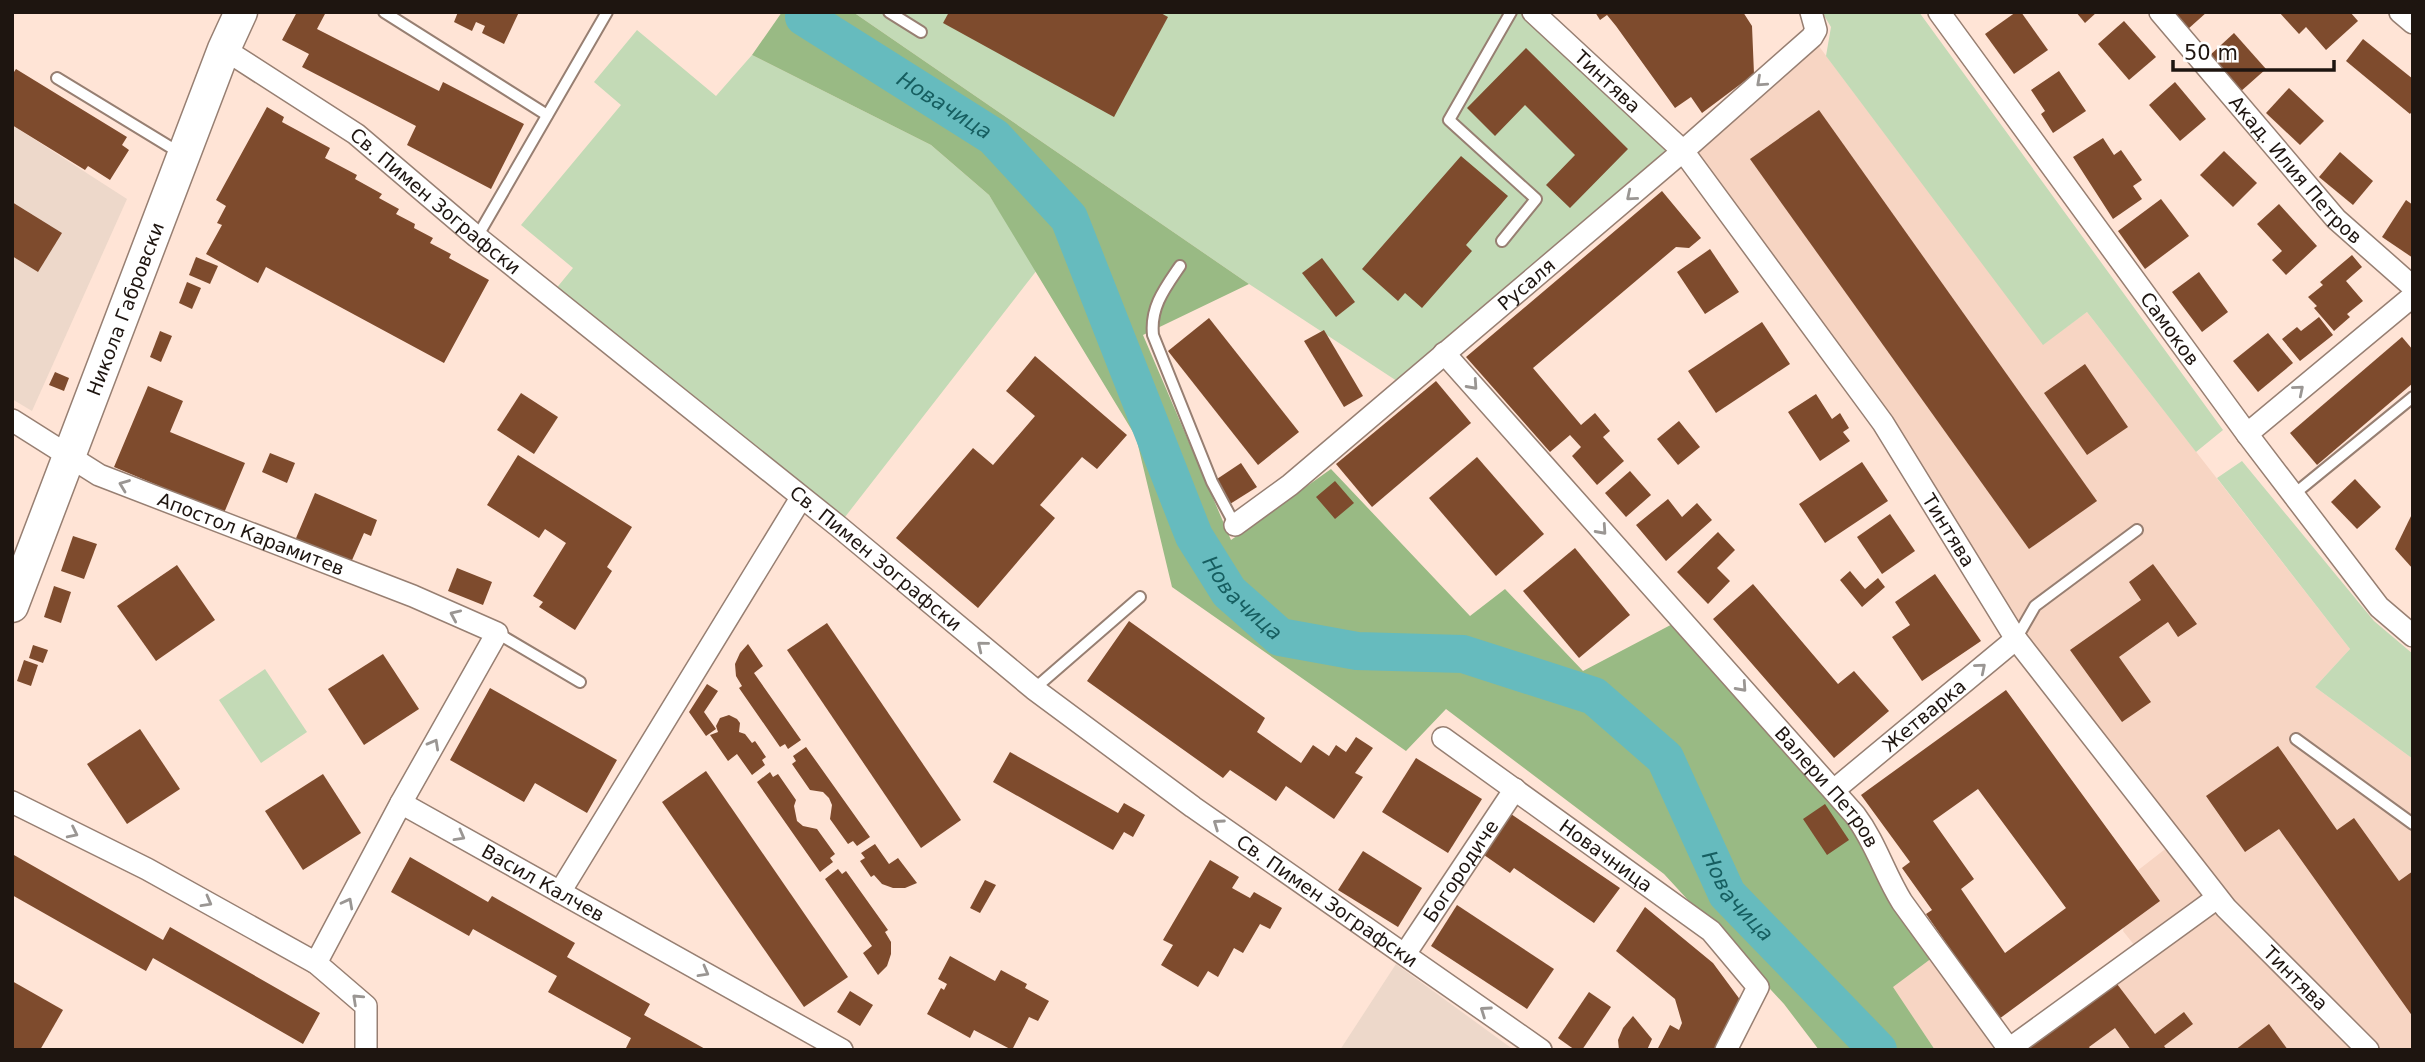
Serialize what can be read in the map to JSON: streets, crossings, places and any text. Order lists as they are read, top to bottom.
{
  "streets": {
    "street": [
      "Тинтява",
      "Акад. Илия Петров",
      "Св. Пимен Зографски",
      "Русаля",
      "Никола Габровски",
      "Самоков",
      "Апостол Карамитев",
      "Жетварка",
      "Валери Петров",
      "Новачница",
      "Богородиче",
      "Васил Калчев"
    ]
  },
  "crossings": [
    ["Тинтява", "Русаля"],
    ["Тинтява", "Жетварка"],
    ["Тинтява", "Валери Петров"],
    ["Св. Пимен Зографски", "Никола Габровски"],
    ["Св. Пимен Зографски", "Богородиче"],
    ["Русаля", "Валери Петров"],
    ["Никола Габровски", "Апостол Карамитев"],
    ["Жетварка", "Валери Петров"],
    ["Новачница", "Богородиче"]
  ],
  "one_way": [
    "Св. Пимен Зографски",
    "Русаля",
    "Апостол Карамитев",
    "Жетварка",
    "Валери Петров",
    "Васил Калчев"
  ],
  "water": ["Новачица"],
  "scale_bar": "50 m"
}
